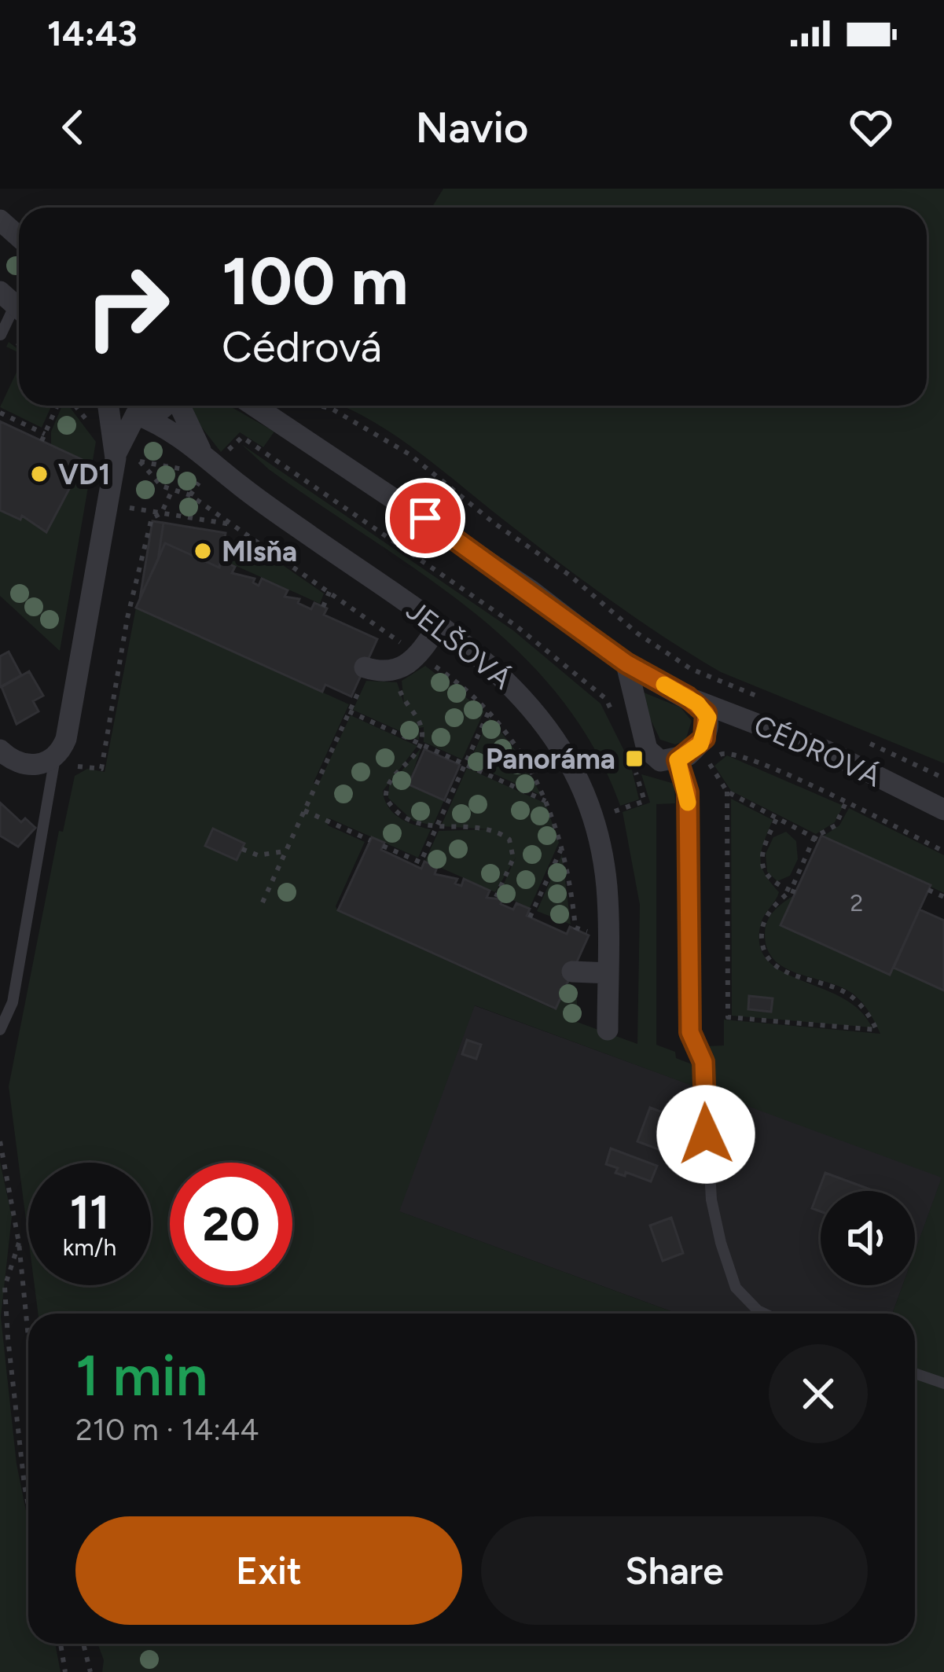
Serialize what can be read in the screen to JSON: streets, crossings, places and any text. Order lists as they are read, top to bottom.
{
  "streets": {
    "street": ["JELŠOVÁ", "CÉDROVÁ"]
  },
  "places": {
    "other": ["VD1", "Mlsňa"],
    "transit": ["Panoráma"]
  },
  "house_numbers": ["2"],
  "page": {
    "status": "14:43",
    "header": "Navio",
    "turn": ["100 m", "Cédrová"],
    "speed": "11 km/h",
    "limit": "20",
    "heading": ["1 min", "210 m · 14:44"],
    "buttons": ["Exit", "Share"]
  }
}
